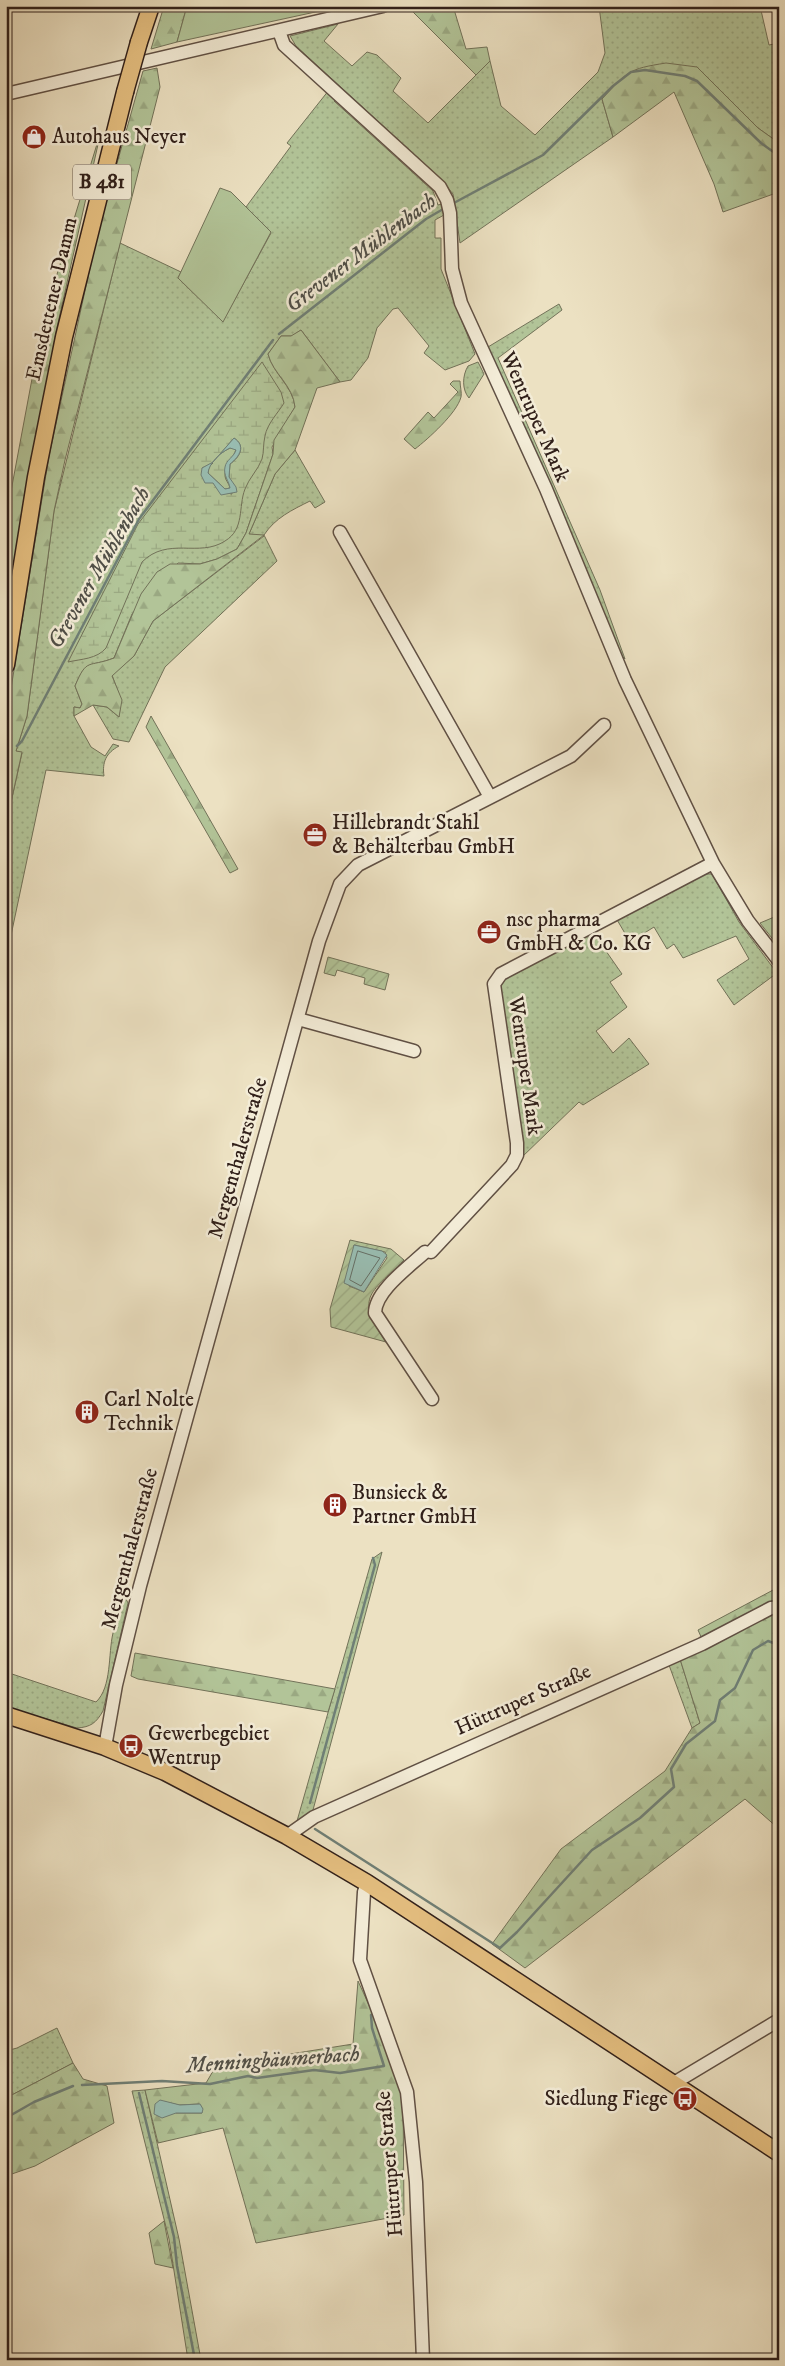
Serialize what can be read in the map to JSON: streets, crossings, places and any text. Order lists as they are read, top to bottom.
{
  "streets": {
    "main road": ["B 481", "Emsdettener Damm"],
    "street": ["Wentruper Mark", "Mergenthalerstraße", "Hüttruper Straße"]
  },
  "water": ["Grevener Mühlenbach", "Menningbäumerbach"],
  "places": {
    "shop": ["Autohaus Neyer"],
    "office": ["Hillebrandt Stahl & Behälterbau GmbH", "nsc pharma GmbH & Co. KG"],
    "building": ["Carl Nolte Technik", "Bunsieck & Partner GmbH"],
    "bus stop": ["Gewerbegebiet Wentrup", "Siedlung Fiege"]
  }
}
